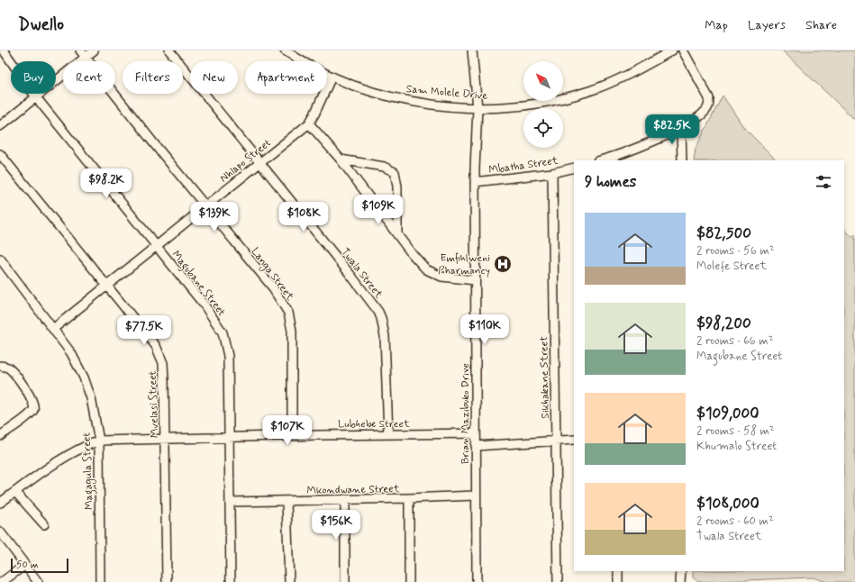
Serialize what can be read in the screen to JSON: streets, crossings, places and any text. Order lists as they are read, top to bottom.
{
  "streets": {
    "street": [
      "Sam Molele Drive",
      "Nhlapo Street",
      "Mbatha Street",
      "Twala Street",
      "Langa Street",
      "Magubane Street",
      "Sikhakane Street",
      "Mvelasi Street",
      "Brian Mazibuko Drive",
      "Lubhebe Street",
      "Magagula Street",
      "Mkondwane Street"
    ]
  },
  "crossings": [
    ["Sam Molele Drive", "Nhlapo Street"],
    ["Sam Molele Drive", "Brian Mazibuko Drive"],
    ["Nhlapo Street", "Twala Street"],
    ["Nhlapo Street", "Langa Street"],
    ["Nhlapo Street", "Magubane Street"],
    ["Nhlapo Street", "Mvelasi Street"],
    ["Nhlapo Street", "Magagula Street"],
    ["Mbatha Street", "Sikhakane Street"],
    ["Mbatha Street", "Brian Mazibuko Drive"],
    ["Twala Street", "Lubhebe Street"],
    ["Langa Street", "Lubhebe Street"],
    ["Magubane Street", "Lubhebe Street"],
    ["Magubane Street", "Mkondwane Street"],
    ["Mvelasi Street", "Lubhebe Street"],
    ["Brian Mazibuko Drive", "Lubhebe Street"],
    ["Brian Mazibuko Drive", "Mkondwane Street"],
    ["Lubhebe Street", "Magagula Street"]
  ],
  "places": {
    "hospital": ["Emfihlweni Pharmancy"]
  },
  "scale_bar": "50 m",
  "north": "top left",
  "page": {
    "header": "Dwello",
    "nav": ["Map", "Layers", "Share"],
    "chip": [
      "Buy",
      "Rent",
      "Filters",
      "New",
      "Apartment"
    ],
    "price": [
      "$82.5K",
      "$98.2K",
      "$109K",
      "$139K",
      "$108K",
      "$110K",
      "$77.5K",
      "$107K",
      "$156K"
    ],
    "heading": "9 homes",
    "list": [
      {
        "name": "$82,500",
        "note": "2 rooms · 56 m² · Molefe Street"
      },
      {
        "name": "$98,200",
        "note": "2 rooms · 66 m² · Magubane Street"
      },
      {
        "name": "$109,000",
        "note": "2 rooms · 58 m² · Khumalo Street"
      },
      {
        "name": "$108,000",
        "note": "2 rooms · 60 m² · Twala Street"
      }
    ],
    "scale": "50 m"
  }
}
